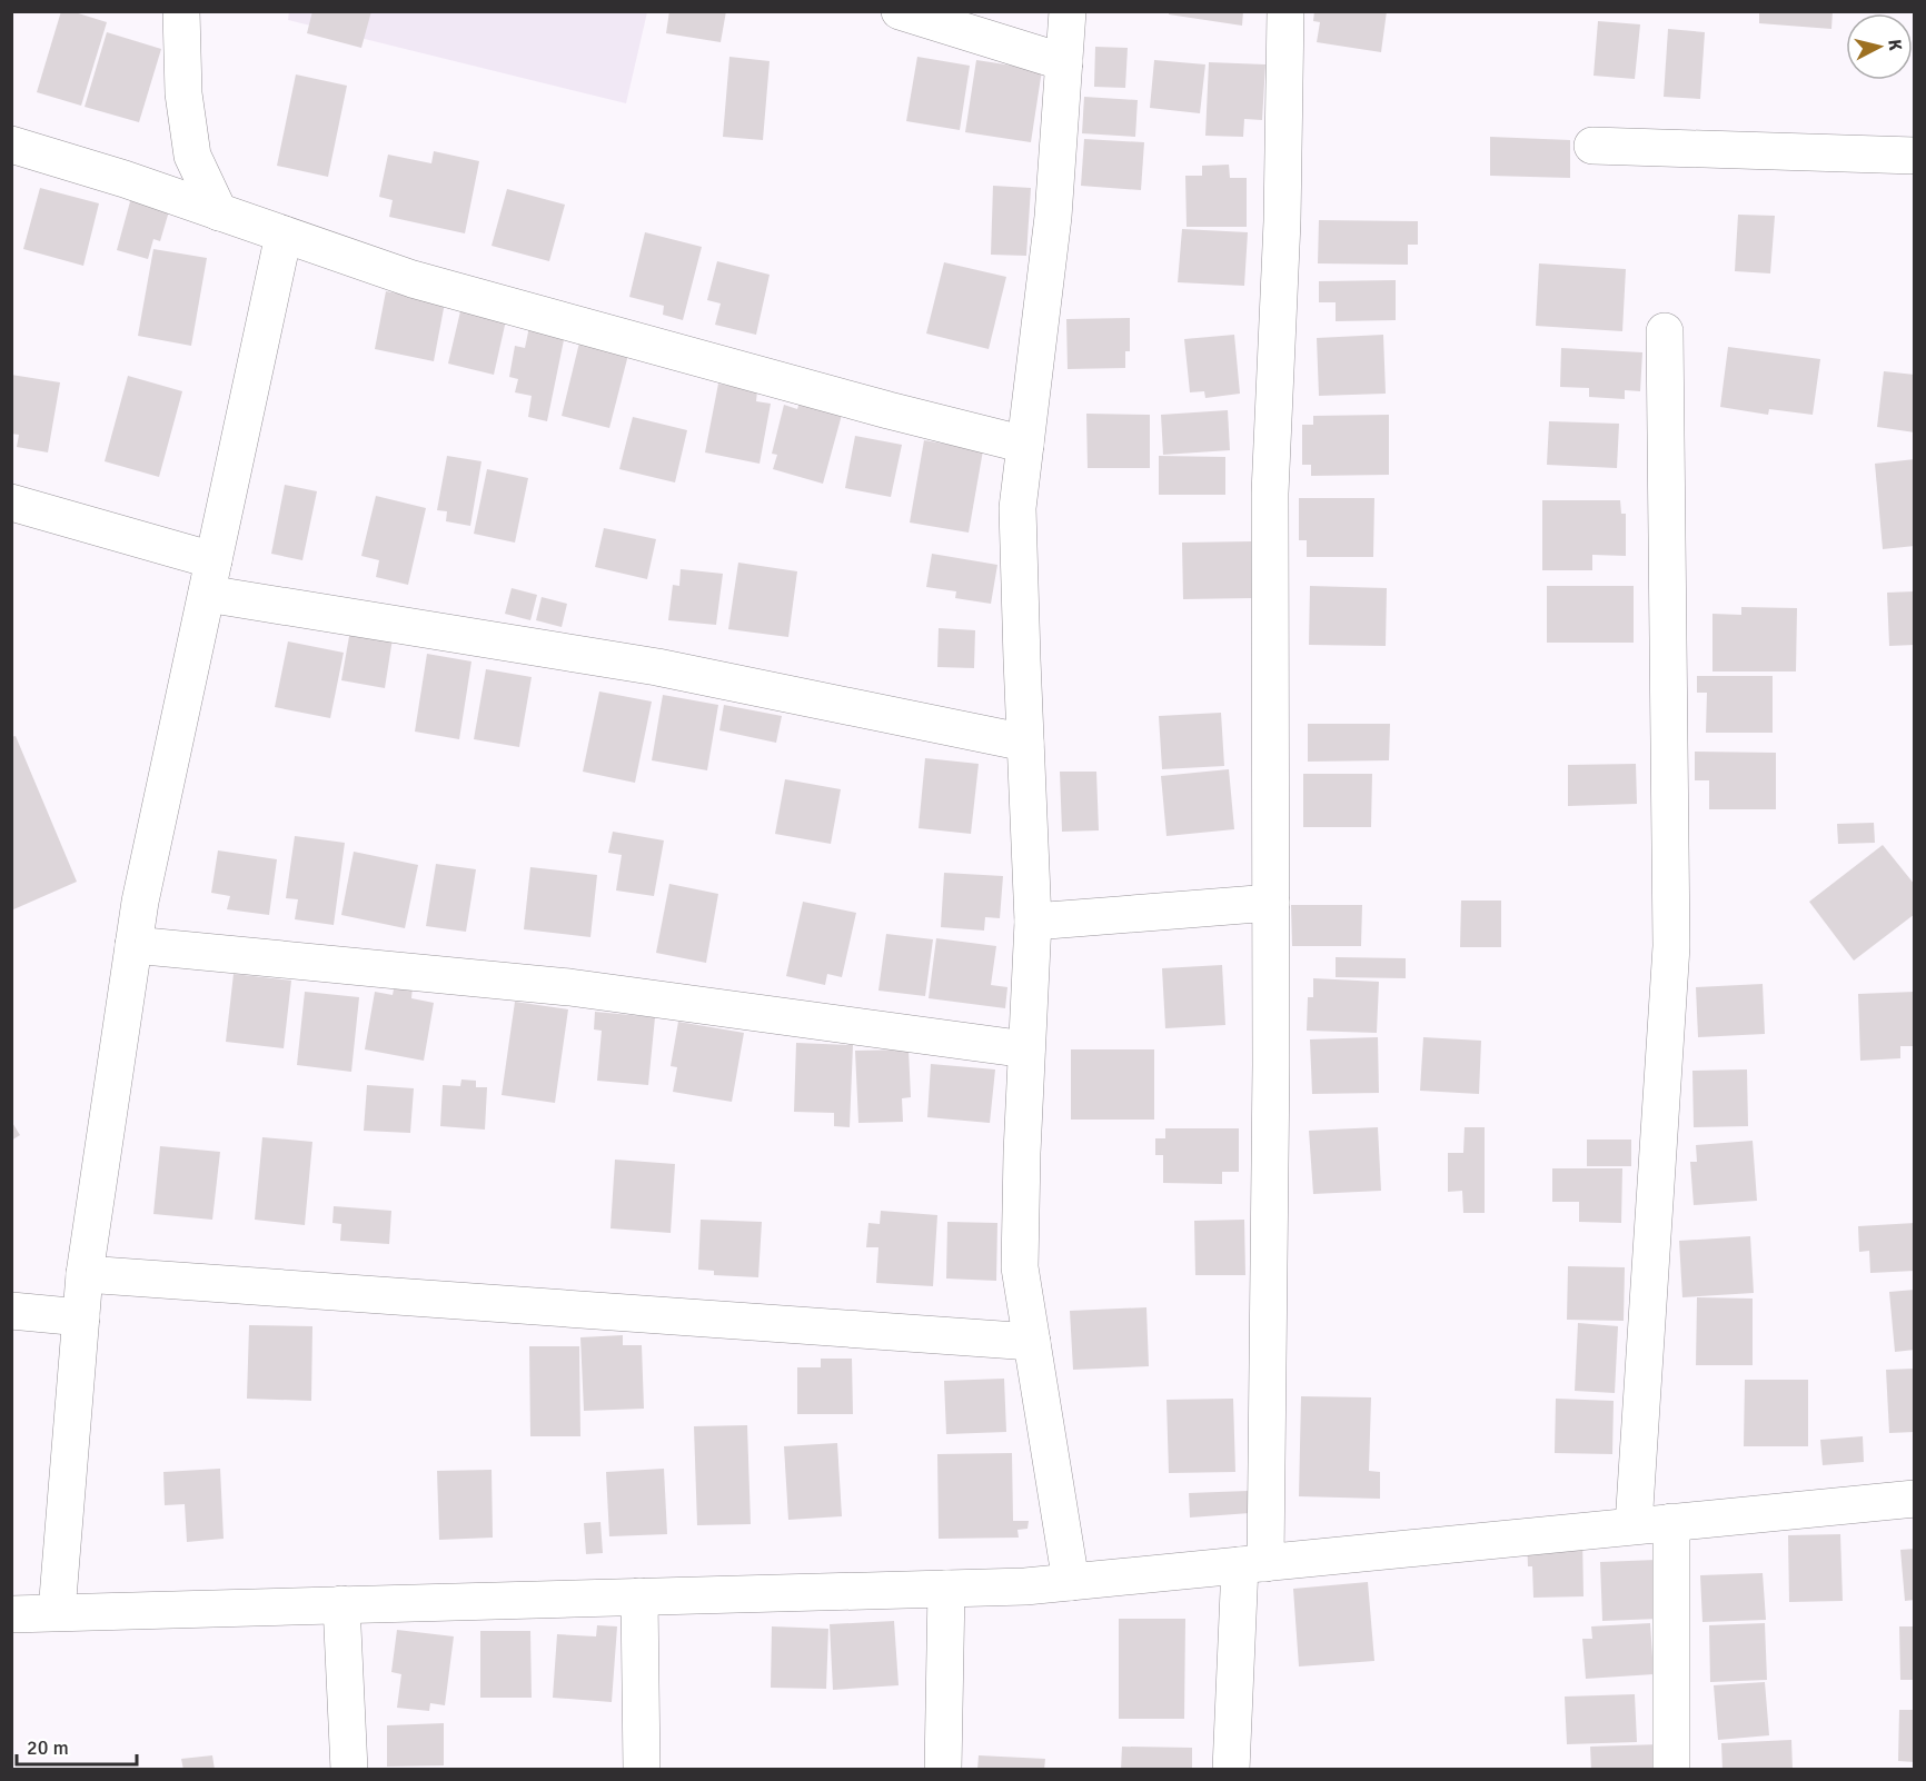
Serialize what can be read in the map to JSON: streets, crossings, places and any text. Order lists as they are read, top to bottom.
{
  "scale_bar": "20 m",
  "north": "right"
}
